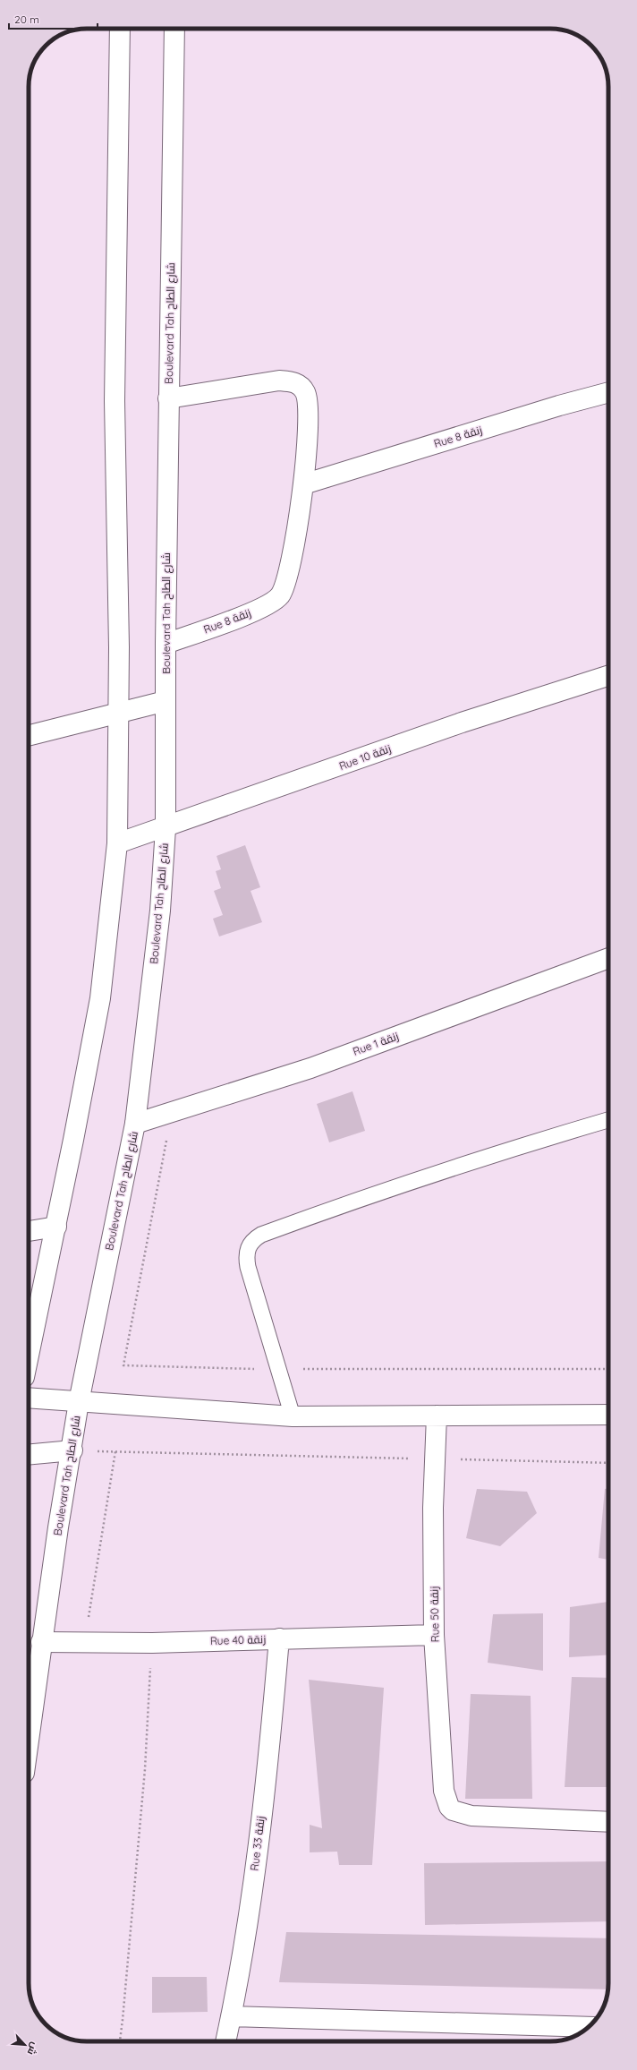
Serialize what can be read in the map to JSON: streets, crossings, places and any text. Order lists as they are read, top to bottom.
{
  "streets": {
    "street": [
      "Boulevard Tah شارع الطاح",
      "Rue 8 زنقة",
      "Rue 10 زنقة",
      "Rue 1 زنقة",
      "Rue 50 زنقة",
      "Rue 40 زنقة",
      "Rue 33 زنقة"
    ]
  },
  "crossings": [
    ["Boulevard Tah شارع الطاح", "Rue 8 زنقة"],
    ["Boulevard Tah شارع الطاح", "Rue 10 زنقة"],
    ["Boulevard Tah شارع الطاح", "Rue 1 زنقة"],
    ["Boulevard Tah شارع الطاح", "Rue 40 زنقة"],
    ["Rue 50 زنقة", "Rue 40 زنقة"],
    ["Rue 40 زنقة", "Rue 33 زنقة"]
  ],
  "scale_bar": "20 m",
  "north": "bottom right"
}
